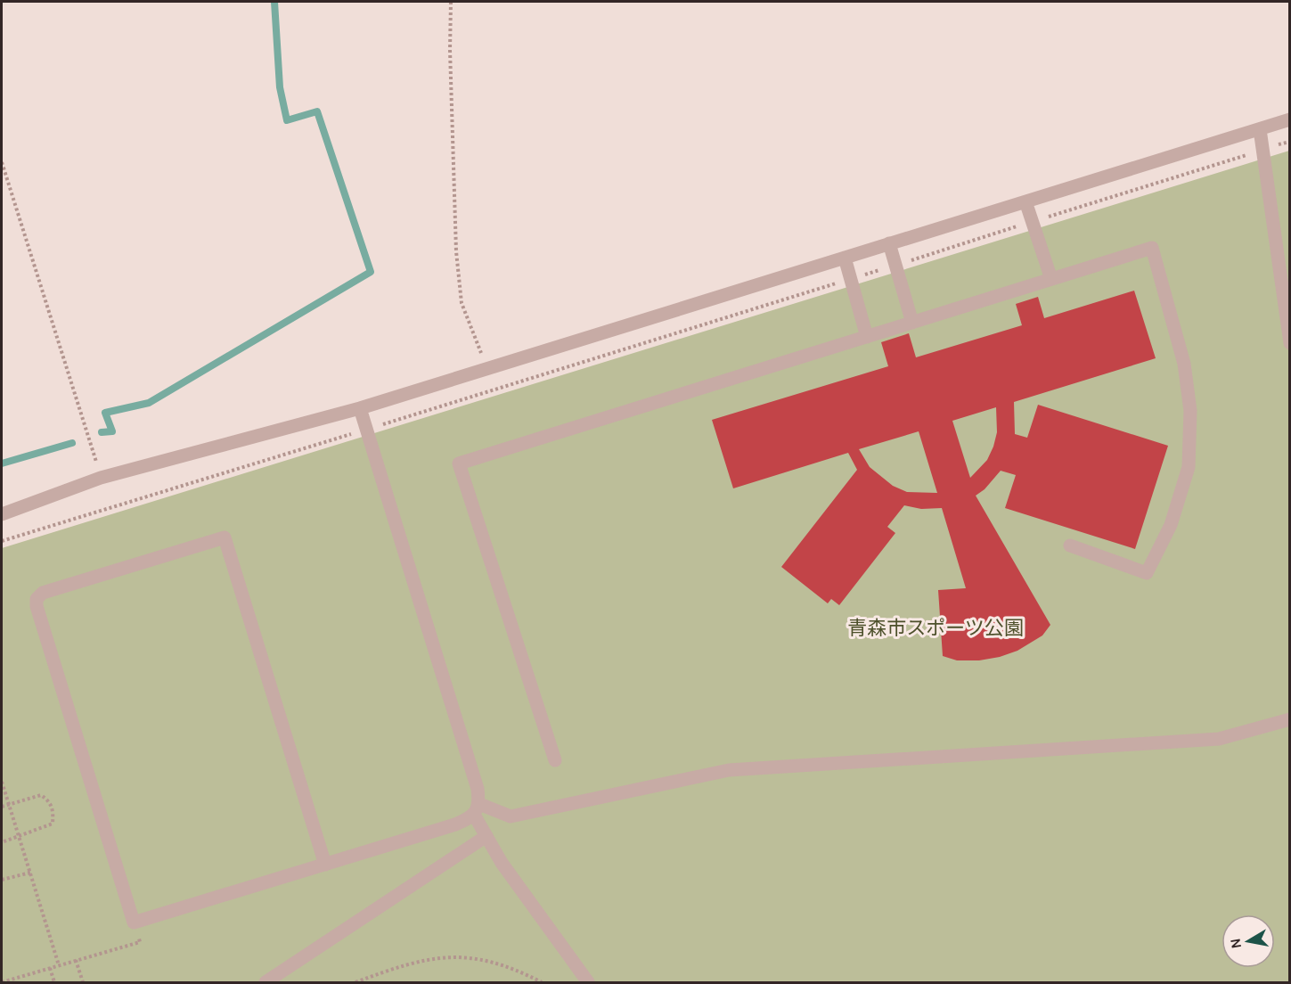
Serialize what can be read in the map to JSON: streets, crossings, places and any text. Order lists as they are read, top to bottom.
{
  "parks": ["青森市スポーツ公園"],
  "north": "left"
}
